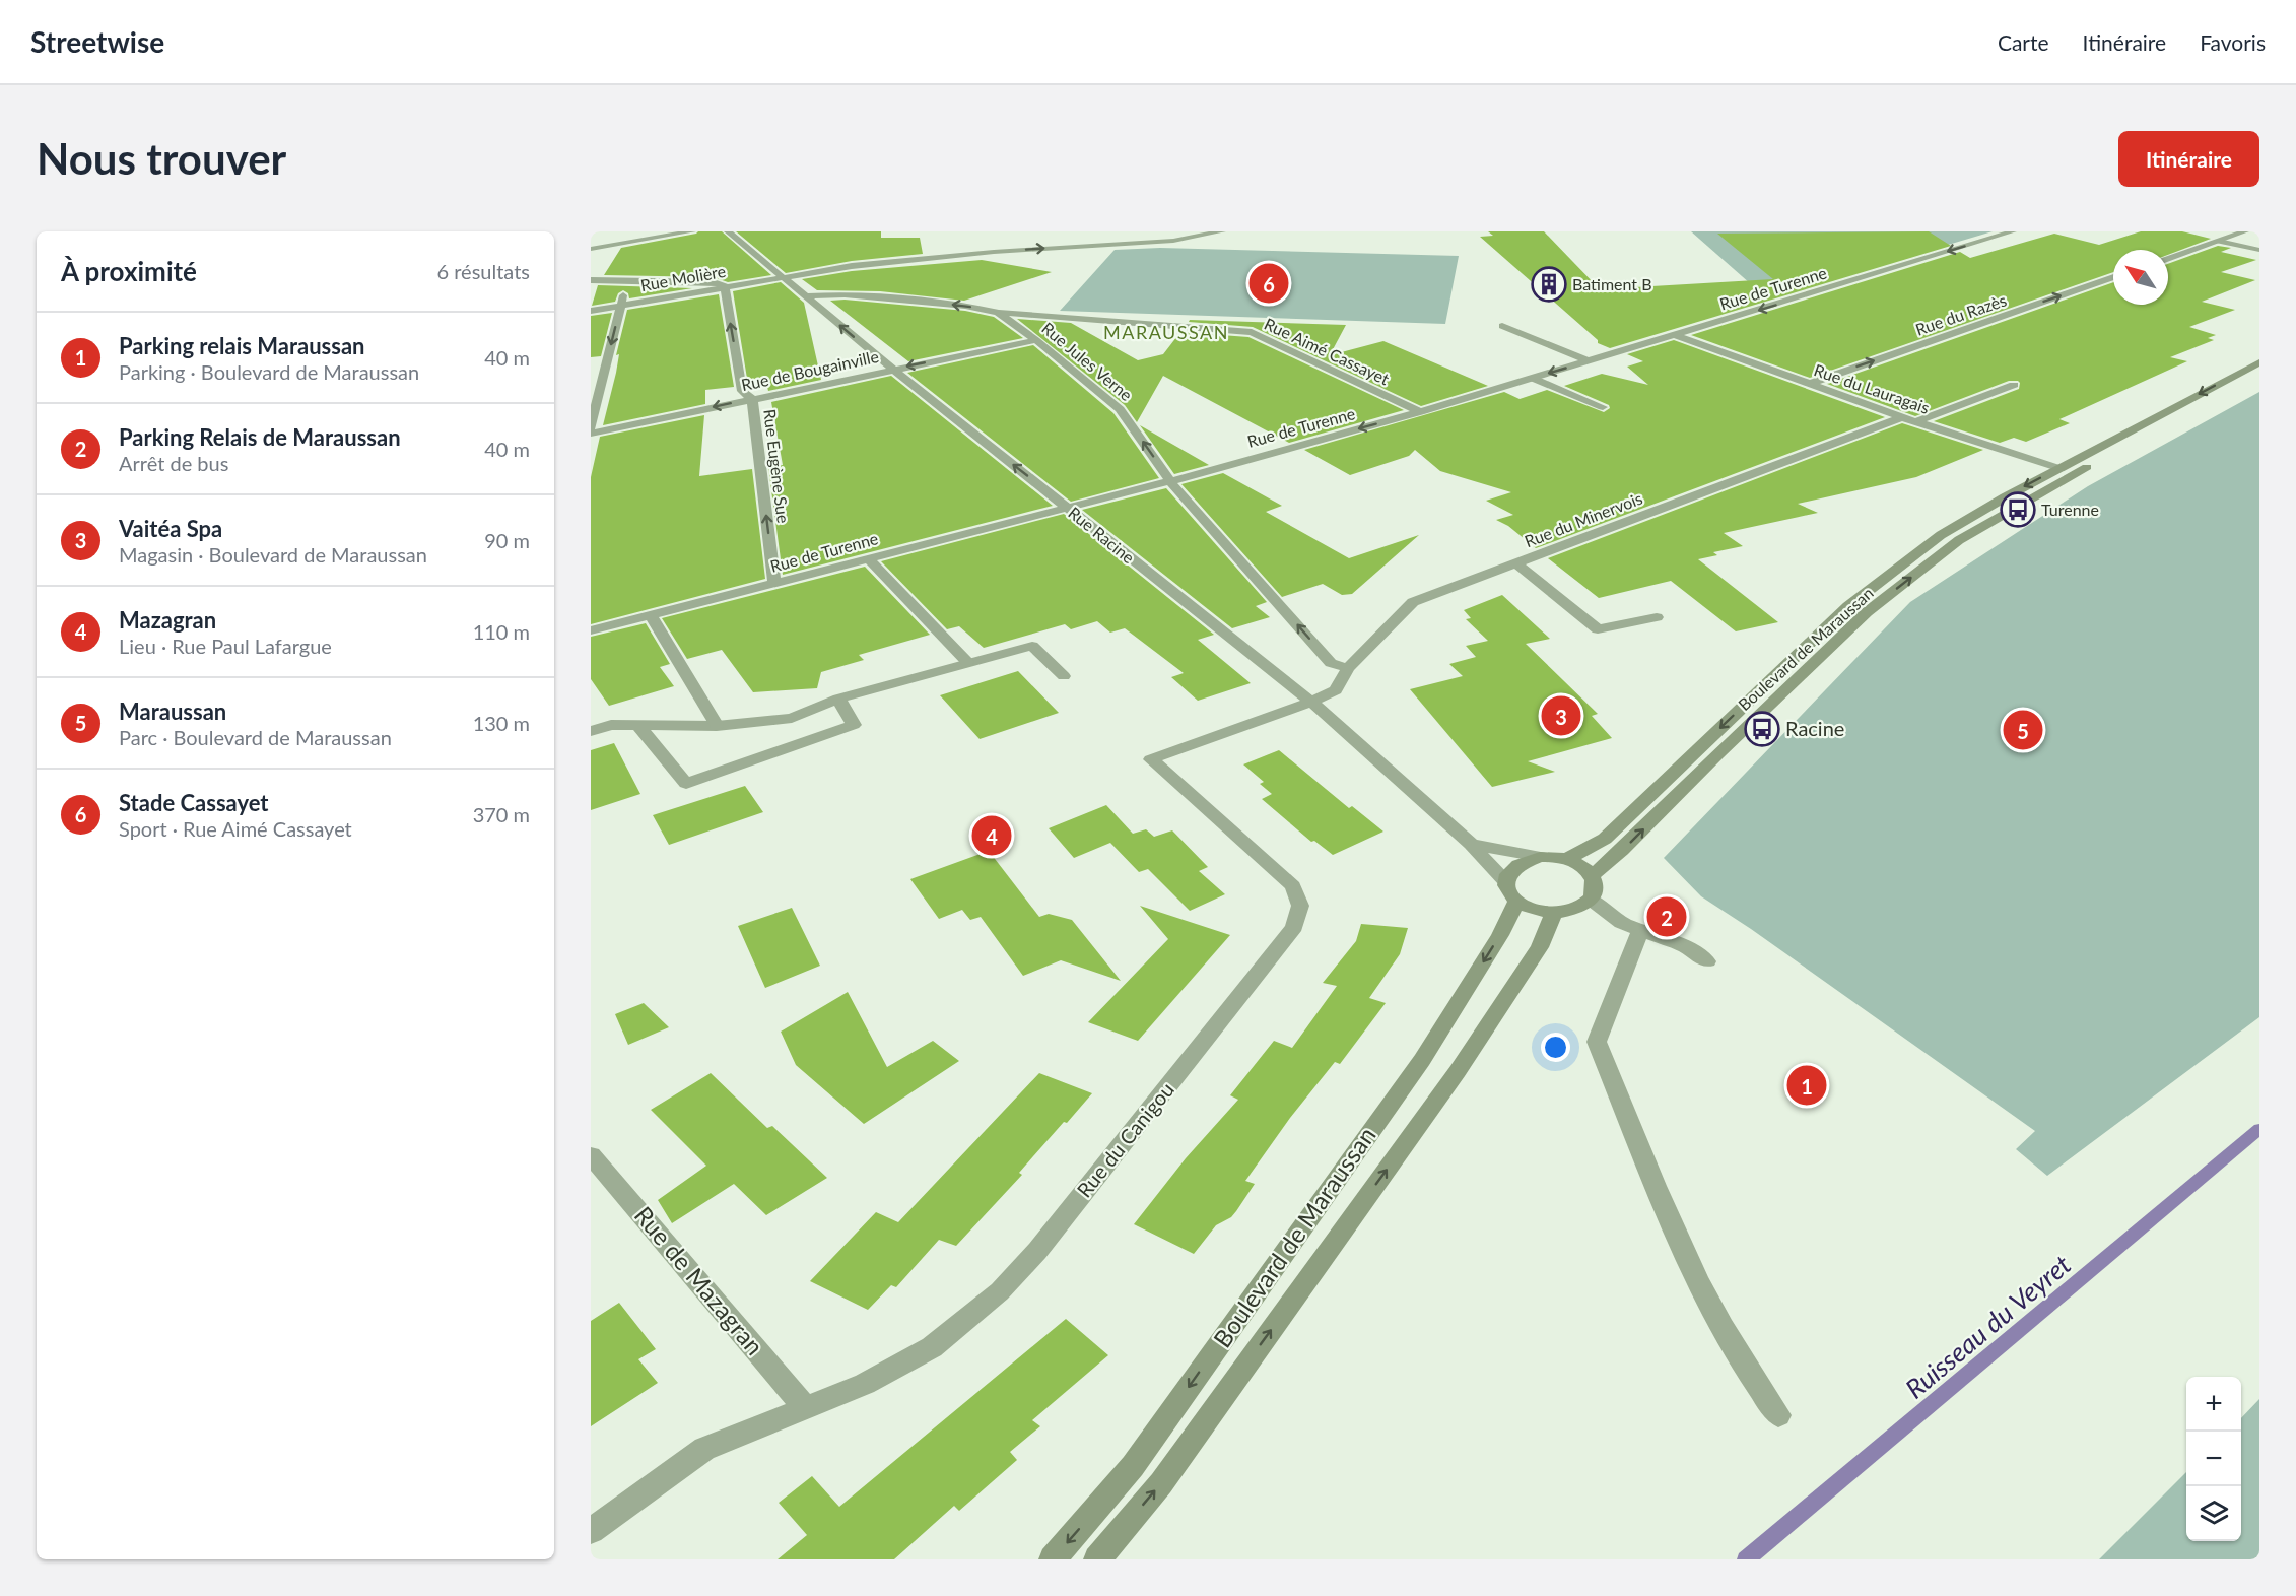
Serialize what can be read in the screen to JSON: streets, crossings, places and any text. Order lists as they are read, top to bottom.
{
  "streets": {
    "main road": ["Boulevard de Maraussan"],
    "street": [
      "Rue Molière",
      "Rue de Turenne",
      "Rue du Razès",
      "Rue Aimé Cassayet",
      "Rue Jules Verne",
      "Rue de Bougainville",
      "Rue du Lauragais",
      "Rue Eugène Sue",
      "Rue du Minervois",
      "Rue Racine",
      "Rue du Canigou",
      "Rue de Mazagran"
    ]
  },
  "crossings": [
    ["Rue Molière", "Rue Eugène Sue"],
    ["Rue Molière", "Rue Racine"],
    ["Rue de Turenne", "Rue Aimé Cassayet"],
    ["Rue de Turenne", "Rue Jules Verne"],
    ["Rue de Turenne", "Rue du Lauragais"],
    ["Rue de Turenne", "Rue Eugène Sue"],
    ["Rue de Turenne", "Rue Racine"],
    ["Rue du Razès", "Rue du Lauragais"],
    ["Rue Aimé Cassayet", "Rue Jules Verne"],
    ["Rue Jules Verne", "Rue de Bougainville"],
    ["Rue Jules Verne", "Rue du Minervois"],
    ["Rue Jules Verne", "Rue Racine"],
    ["Rue de Bougainville", "Rue Eugène Sue"],
    ["Rue de Bougainville", "Rue Racine"],
    ["Rue du Lauragais", "Rue du Minervois"],
    ["Rue du Lauragais", "Boulevard de Maraussan"],
    ["Rue du Minervois", "Rue Racine"],
    ["Rue du Minervois", "Rue du Canigou"],
    ["Rue Racine", "Boulevard de Maraussan"],
    ["Rue Racine", "Rue du Canigou"],
    ["Rue du Canigou", "Rue de Mazagran"]
  ],
  "one_way": ["Rue de Turenne", "Rue Jules Verne"],
  "districts": ["MARAUSSAN"],
  "water": ["Ruisseau du Veyret"],
  "places": {
    "building": ["Batiment B"],
    "bus stop": ["Turenne", "Racine"]
  },
  "north": "top left",
  "page": {
    "header": "Streetwise",
    "nav": ["Carte", "Itinéraire", "Favoris"],
    "buttons": "Itinéraire",
    "title": "Nous trouver",
    "heading": ["À proximité", "6 résultats"],
    "pins": [
      "6",
      "3",
      "5",
      "4",
      "2",
      "1"
    ],
    "list": [
      {
        "mark": "1",
        "name": "Parking relais Maraussan",
        "note": "Parking · Boulevard de Maraussan",
        "value": "40 m"
      },
      {
        "mark": "2",
        "name": "Parking Relais de Maraussan",
        "note": "Arrêt de bus",
        "value": "40 m"
      },
      {
        "mark": "3",
        "name": "Vaitéa Spa",
        "note": "Magasin · Boulevard de Maraussan",
        "value": "90 m"
      },
      {
        "mark": "4",
        "name": "Mazagran",
        "note": "Lieu · Rue Paul Lafargue",
        "value": "110 m"
      },
      {
        "mark": "5",
        "name": "Maraussan",
        "note": "Parc · Boulevard de Maraussan",
        "value": "130 m"
      },
      {
        "mark": "6",
        "name": "Stade Cassayet",
        "note": "Sport · Rue Aimé Cassayet",
        "value": "370 m"
      }
    ],
    "map_buttons": ["+", "−"]
  }
}
